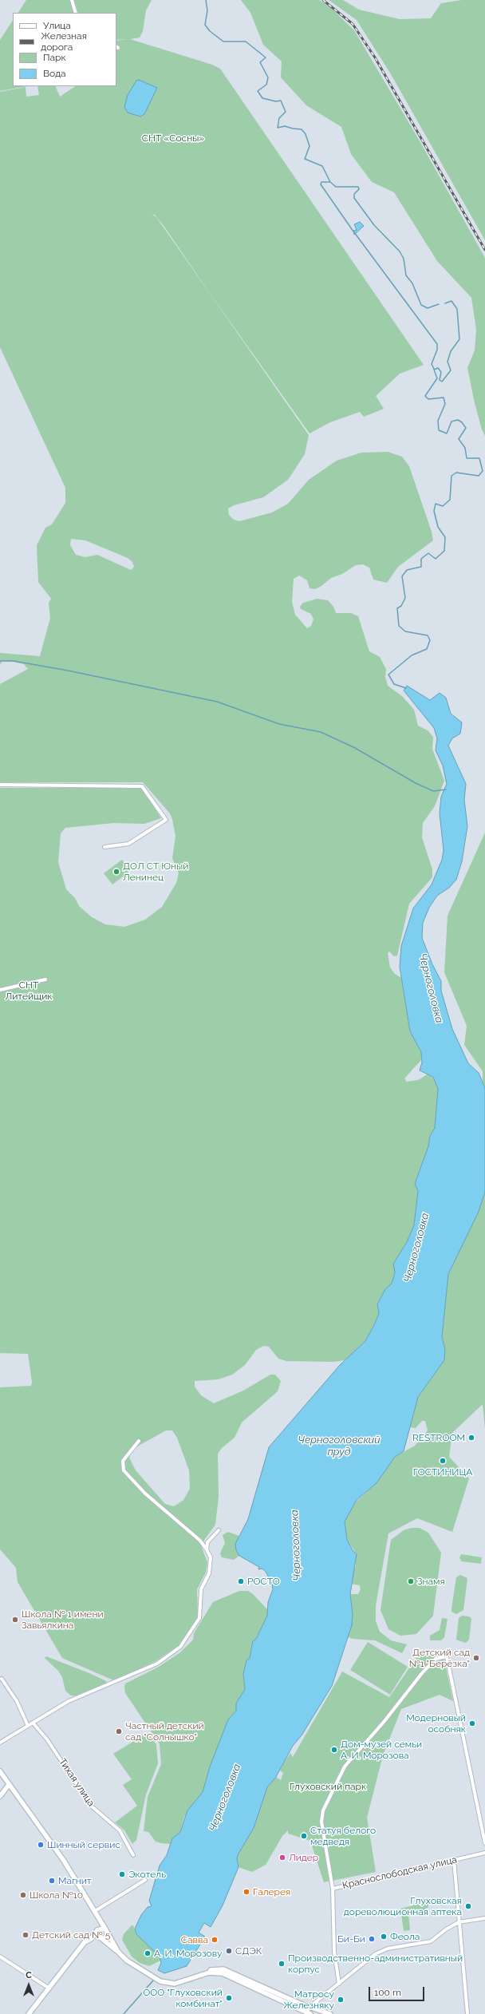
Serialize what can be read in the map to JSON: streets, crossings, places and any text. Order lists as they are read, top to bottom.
{
  "streets": {
    "street": ["Тихая улица", "Краснослободская улица"]
  },
  "water": ["Черноголовка", "Черноголовский пруд"],
  "parks": ["СНТ «Сосны»", "СНТ Литейщик", "Глуховский парк"],
  "places": [
    "ДОЛ СТ Юный Ленинец",
    "RESTROOM",
    "ГОСТИНИЦА",
    "РОСТО",
    "Знамя",
    "Школа № 1 имени Завьялкина",
    "Детский сад №1 \"Берёзка\"",
    "Модерновый особняк",
    "Частный детский сад \"Солнышко\"",
    "Дом-музей семьи А. И. Морозова",
    "Статуя белого медведя",
    "Шинный сервис",
    "Лидер",
    "Экотель",
    "Магнит",
    "Галерея",
    "Школа №10",
    "Глуховская дореволюционная аптека",
    "Детский сад № 5",
    "Феола",
    "Би-Би",
    "Савва",
    "СДЭК",
    "А. И. Морозову",
    "Производственно-административный корпус",
    "ООО \"Глуховский комбинат\"",
    "Матросу Железняку"
  ],
  "legend": [
    "Улица",
    "Железная дорога",
    "Парк",
    "Вода"
  ],
  "scale_bar": "100 m",
  "north": "top"
}
